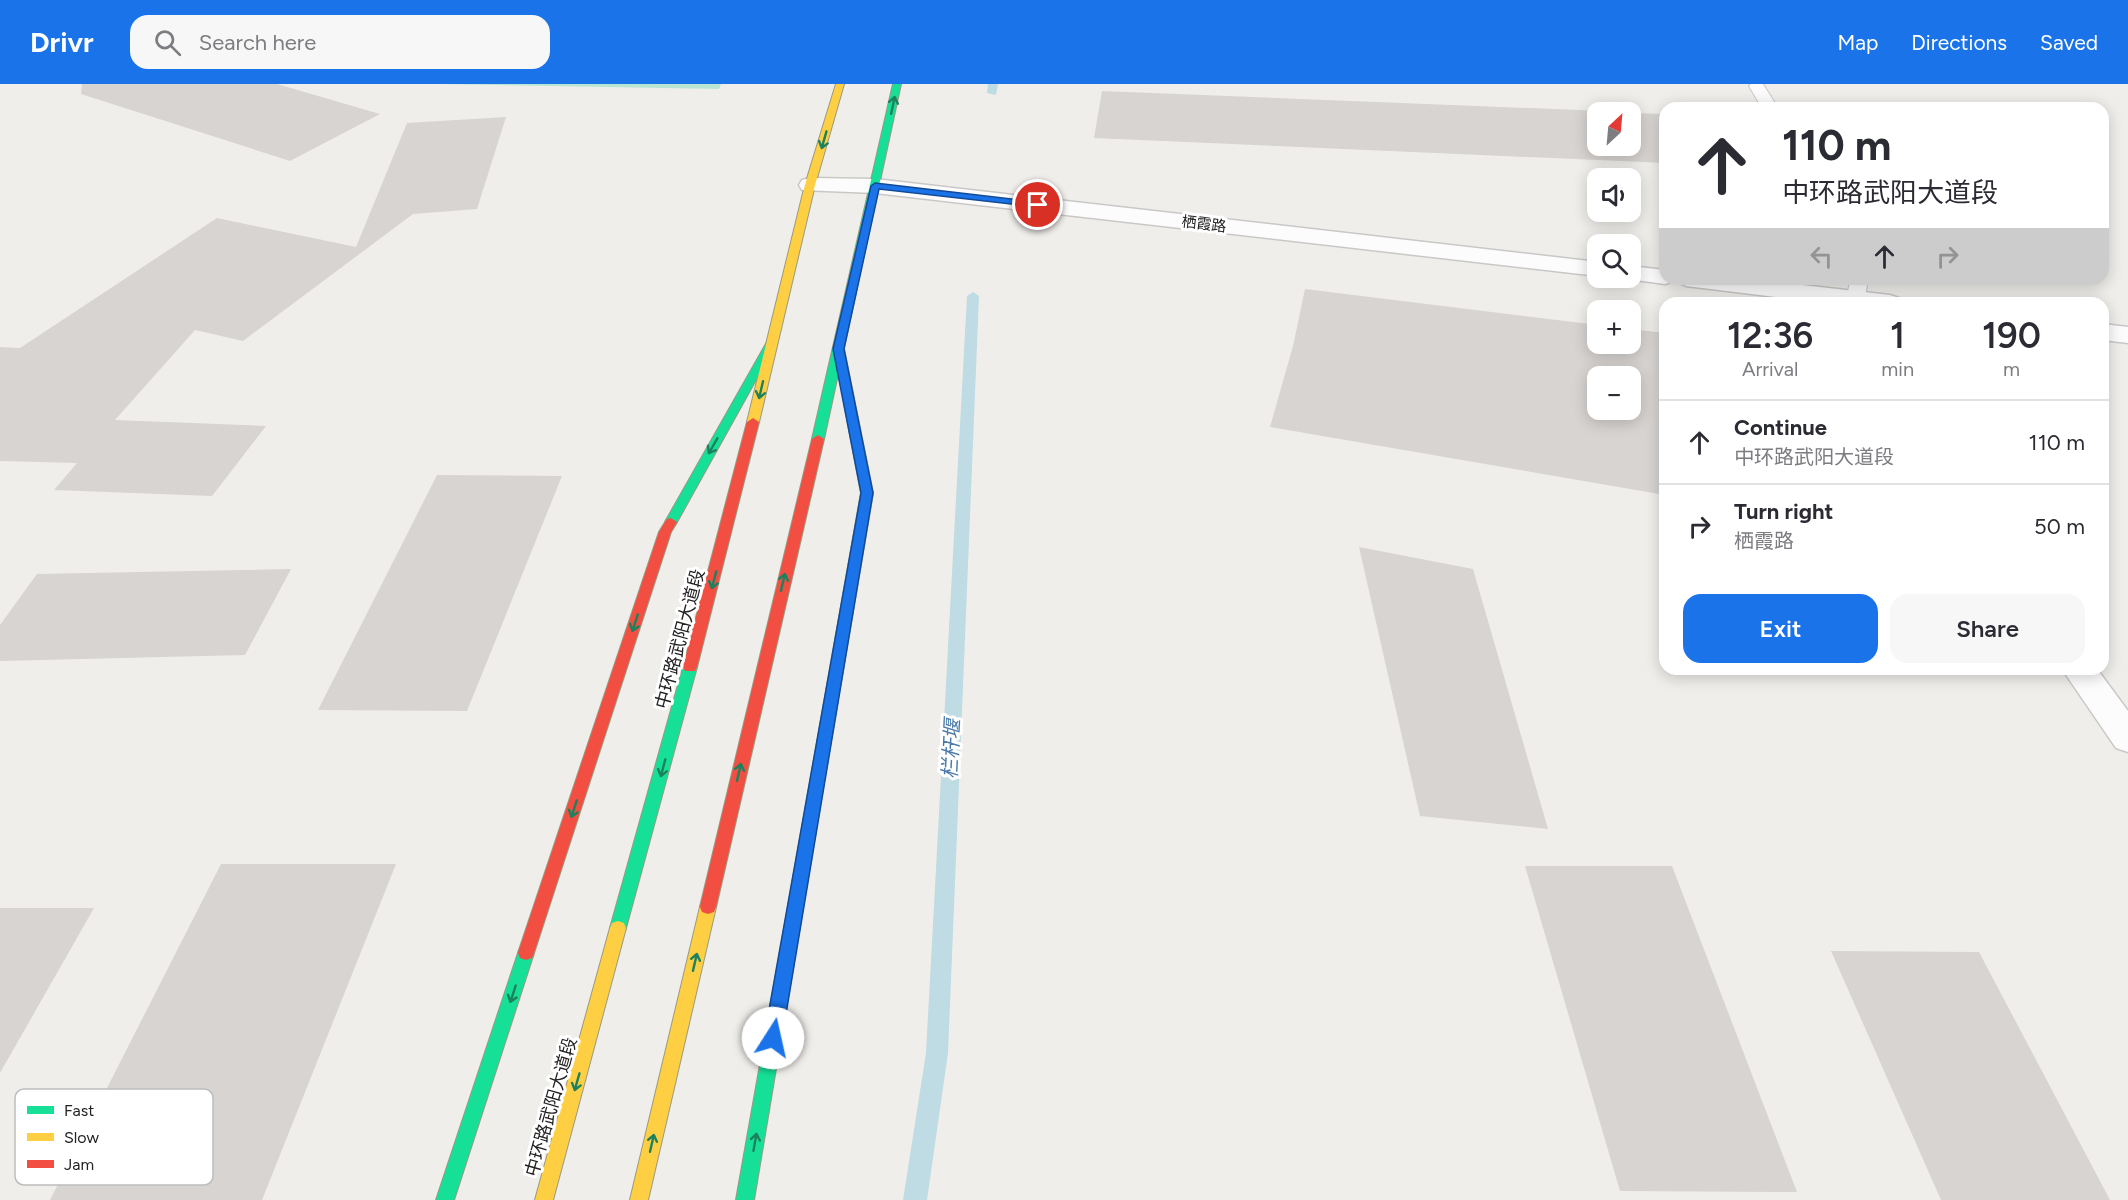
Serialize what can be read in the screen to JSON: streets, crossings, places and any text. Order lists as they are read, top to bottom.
{
  "streets": {
    "main road": ["中环路武阳大道段"],
    "street": ["栖霞路"]
  },
  "crossings": [
    ["栖霞路", "中环路武阳大道段"]
  ],
  "water": ["栏杆堰"],
  "legend": ["Fast", "Slow", "Jam"],
  "north": "top right",
  "page": {
    "header": "Drivr",
    "search": "Search here",
    "nav": ["Map", "Directions", "Saved"],
    "map_buttons": ["+", "−"],
    "turn": ["110 m", "中环路武阳大道段"],
    "eta": [
      "12:36",
      "Arrival",
      "1",
      "min",
      "190",
      "m"
    ],
    "list": [
      {
        "name": "Continue",
        "note": "中环路武阳大道段",
        "value": "110 m"
      },
      {
        "name": "Turn right",
        "note": "栖霞路",
        "value": "50 m"
      }
    ],
    "buttons": ["Exit", "Share"]
  }
}
